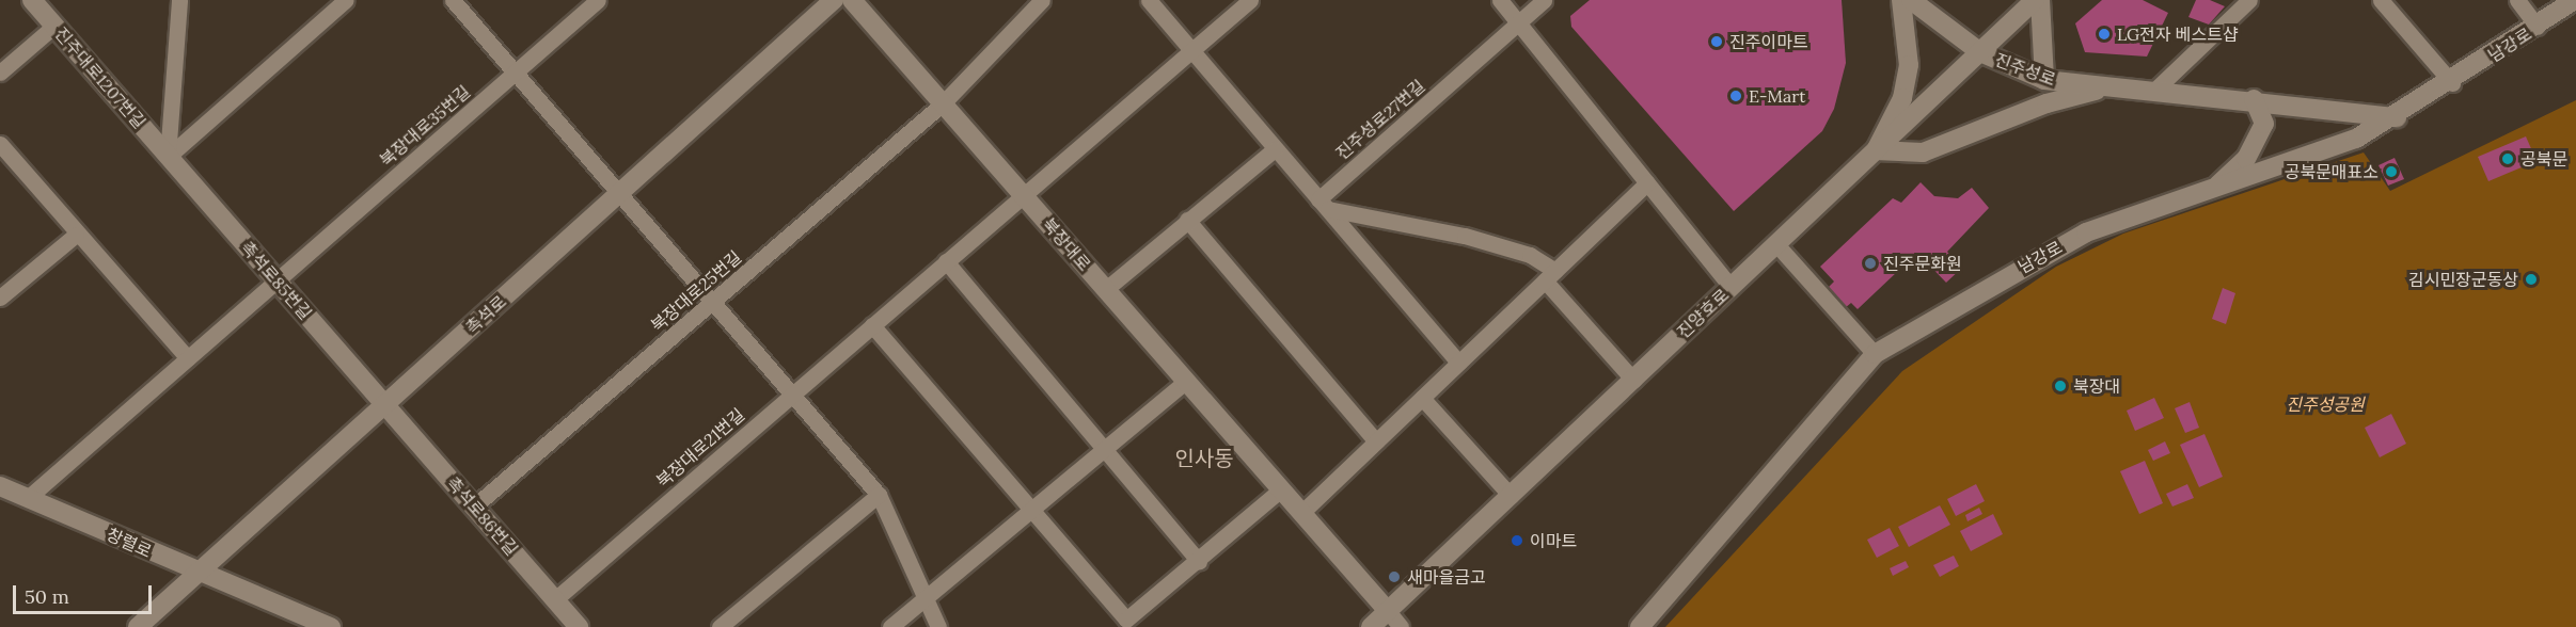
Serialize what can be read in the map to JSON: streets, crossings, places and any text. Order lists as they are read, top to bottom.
{
  "streets": {
    "street": [
      "남강로",
      "진주성로",
      "진주대로1207번길",
      "진주성로27번길",
      "북장대로35번길",
      "북장대로",
      "촉석로85번길",
      "북장대로25번길",
      "진양호로",
      "촉석로",
      "북장대로21번길",
      "촉석로86번길",
      "창렬로"
    ]
  },
  "crossings": [
    ["남강로", "진주성로"],
    ["진주성로", "진양호로"],
    ["진주대로1207번길", "촉석로85번길"],
    ["북장대로35번길", "촉석로85번길"],
    ["북장대로35번길", "창렬로"],
    ["북장대로", "북장대로25번길"],
    ["북장대로", "진양호로"],
    ["북장대로", "북장대로21번길"],
    ["촉석로85번길", "촉석로"],
    ["촉석로85번길", "촉석로86번길"],
    ["북장대로25번길", "촉석로86번길"],
    ["촉석로", "촉석로86번길"],
    ["촉석로", "창렬로"],
    ["북장대로21번길", "촉석로86번길"]
  ],
  "districts": ["인사동"],
  "parks": ["진주성공원"],
  "places": [
    "LG전자 베스트샵",
    "진주이마트",
    "E-Mart",
    "공북문",
    "공북문매표소",
    "진주문화원",
    "김시민장군동상",
    "북장대",
    "이마트",
    "새마을금고"
  ],
  "scale_bar": "50 m"
}
